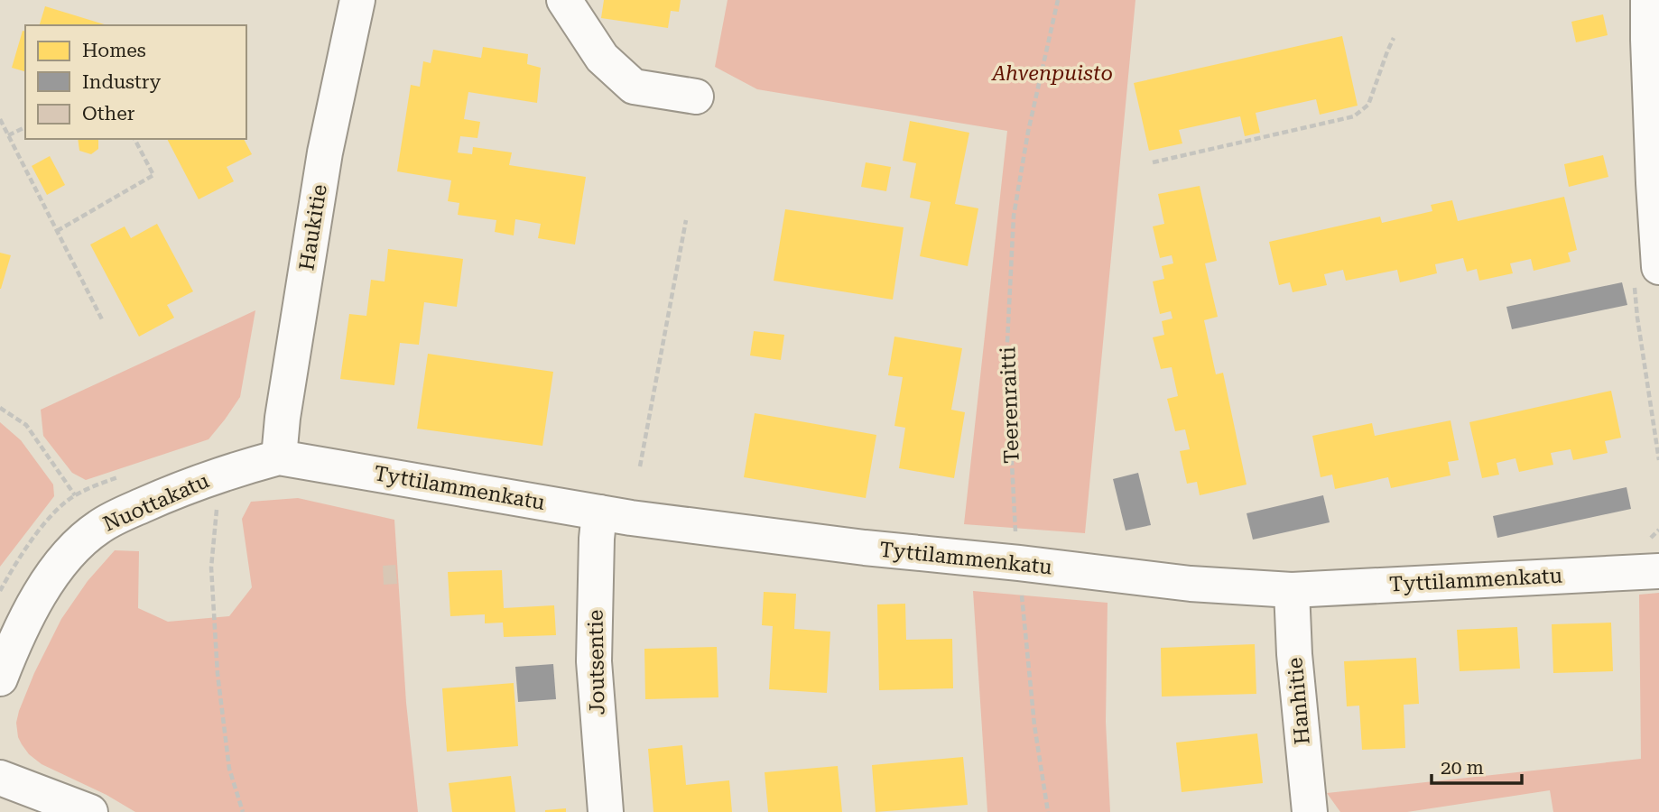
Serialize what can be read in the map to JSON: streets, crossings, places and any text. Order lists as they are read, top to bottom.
{
  "streets": {
    "street": [
      "Haukitie",
      "Tyttilammenkatu",
      "Nuottakatu",
      "Joutsentie",
      "Hanhitie"
    ],
    "path": ["Teerenraitti"]
  },
  "crossings": [
    ["Haukitie", "Tyttilammenkatu"],
    ["Haukitie", "Nuottakatu"],
    ["Teerenraitti", "Tyttilammenkatu"],
    ["Tyttilammenkatu", "Nuottakatu"],
    ["Tyttilammenkatu", "Joutsentie"],
    ["Tyttilammenkatu", "Hanhitie"]
  ],
  "parks": ["Ahvenpuisto"],
  "legend": ["Homes", "Industry", "Other"],
  "scale_bar": "20 m"
}
